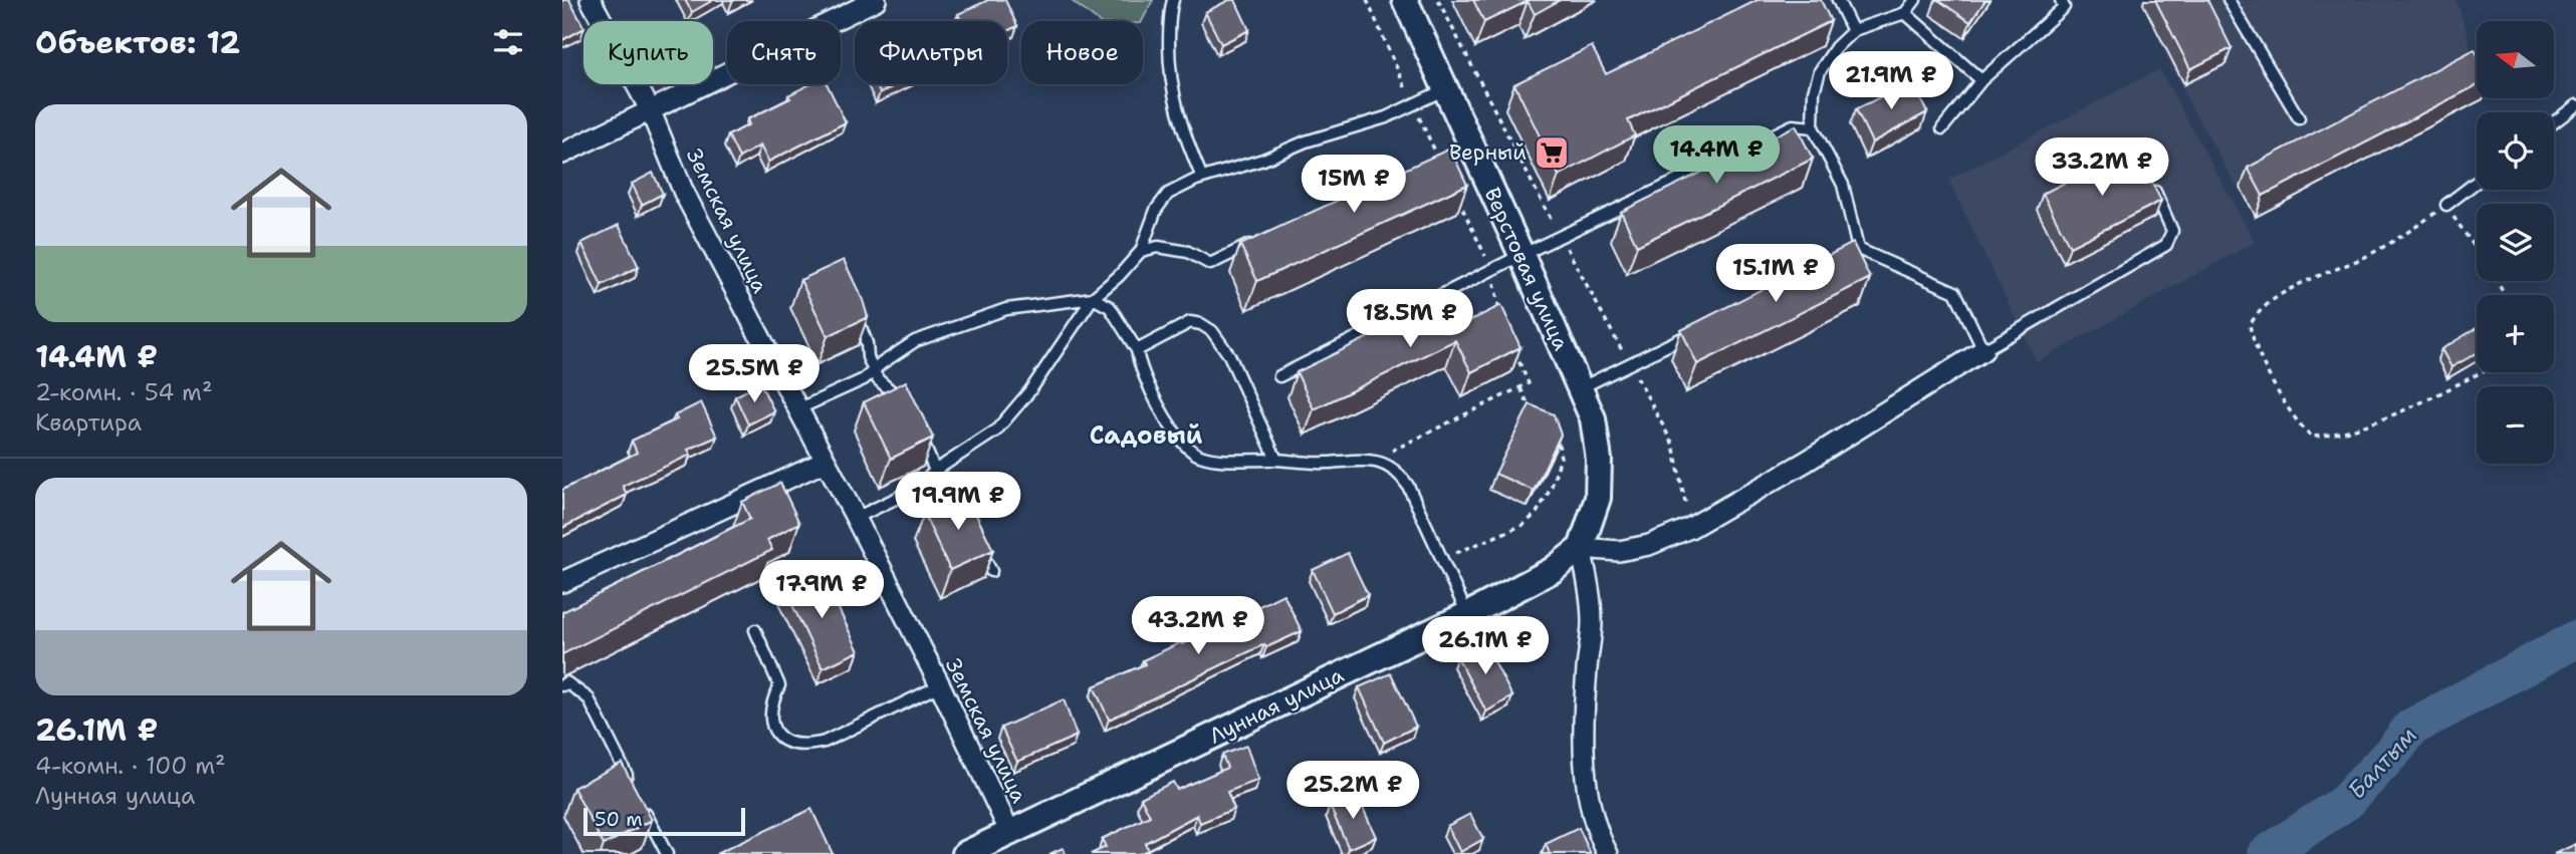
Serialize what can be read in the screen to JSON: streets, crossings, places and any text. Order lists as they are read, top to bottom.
{
  "streets": {
    "street": ["Земская улица", "Верстовая улица", "Лунная улица"]
  },
  "crossings": [
    ["Земская улица", "Лунная улица"],
    ["Верстовая улица", "Лунная улица"]
  ],
  "districts": ["Садовый"],
  "water": ["Балтым"],
  "places": {
    "supermarket": ["Верный"]
  },
  "scale_bar": "50 m",
  "north": "left",
  "page": {
    "heading": "Объектов: 12",
    "map_buttons": ["+", "−"],
    "chip": [
      "Купить",
      "Снять",
      "Фильтры",
      "Новое"
    ],
    "price": [
      "21.9M ₽",
      "14.4M ₽",
      "33.2M ₽",
      "15M ₽",
      "15.1M ₽",
      "18.5M ₽",
      "25.5M ₽",
      "19.9M ₽",
      "17.9M ₽",
      "43.2M ₽",
      "26.1M ₽",
      "25.2M ₽"
    ],
    "list": [
      {
        "name": "14.4M ₽",
        "note": "2-комн. · 54 m² · Квартира"
      },
      {
        "name": "26.1M ₽",
        "note": "4-комн. · 100 m² · Лунная улица"
      }
    ],
    "scale": "50 m"
  }
}
